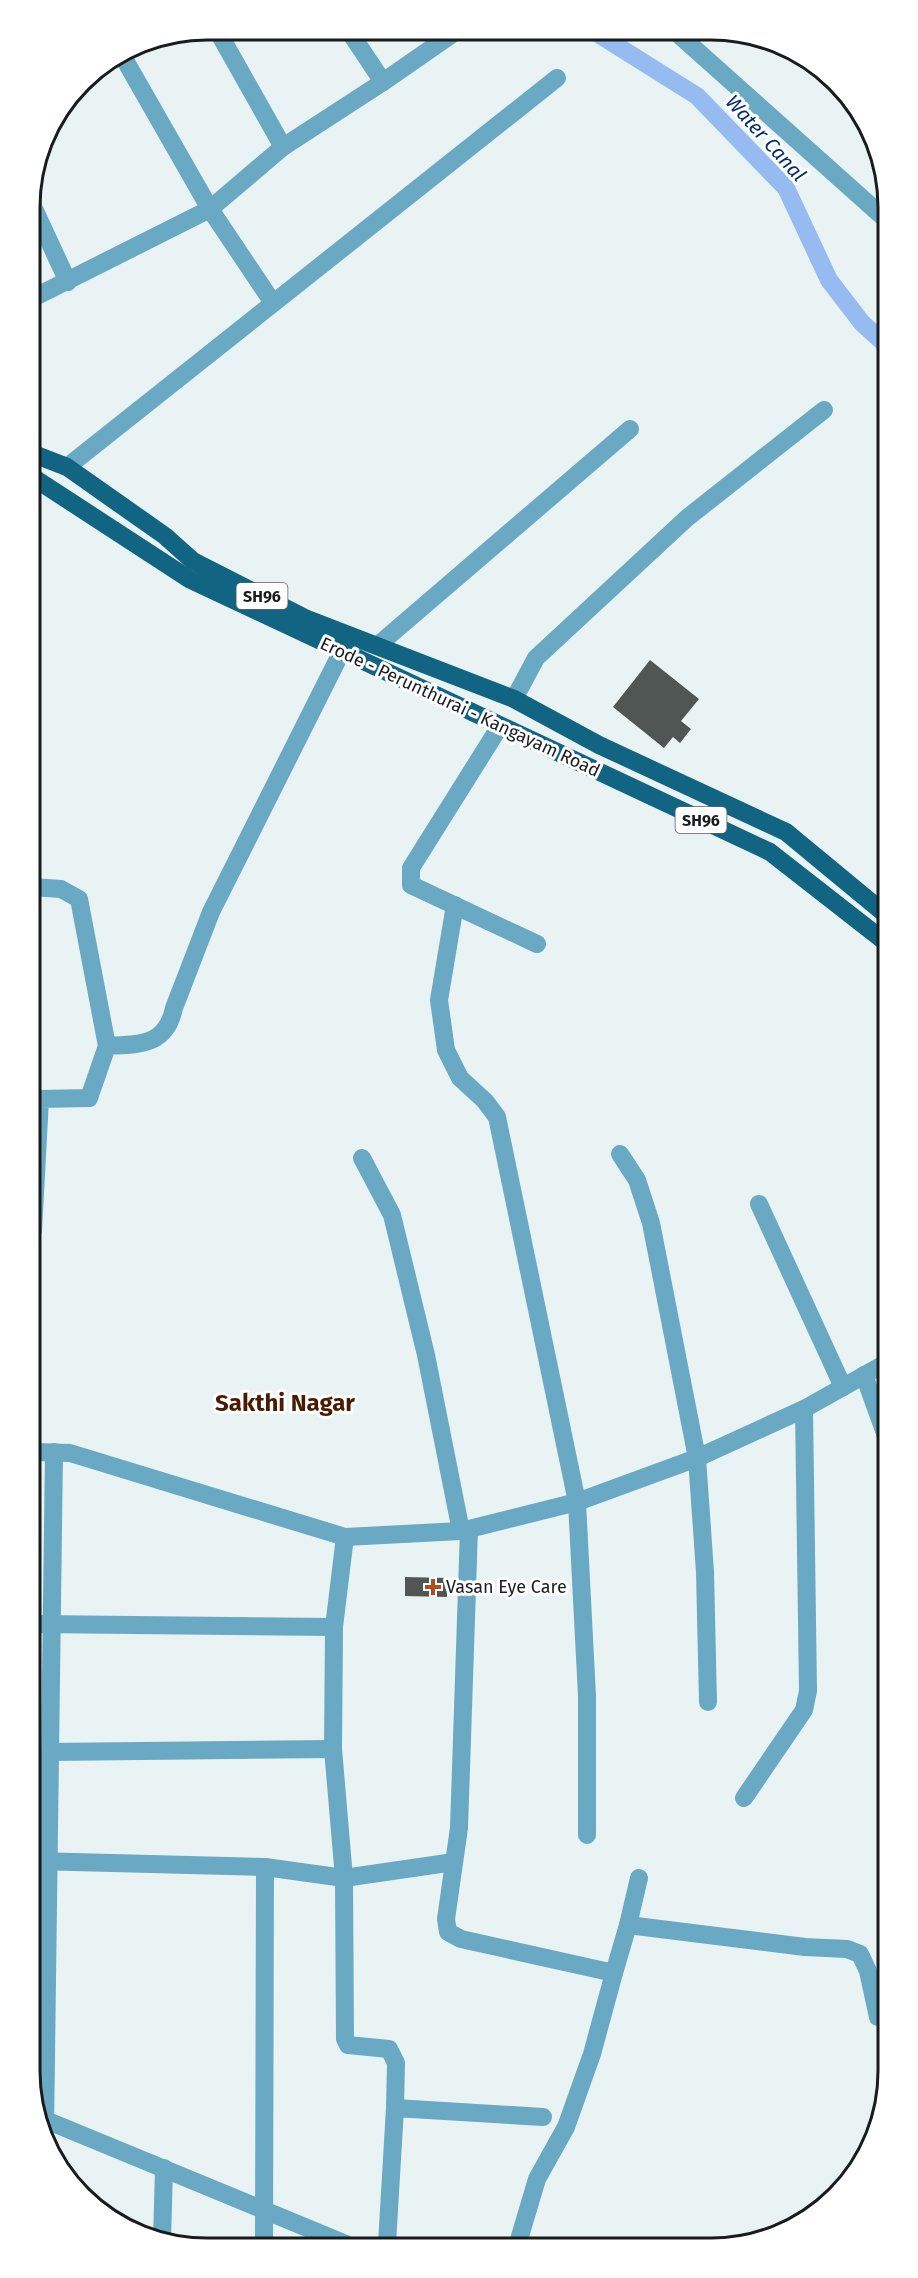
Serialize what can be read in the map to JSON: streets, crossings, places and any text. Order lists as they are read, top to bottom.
{
  "streets": {
    "main road": ["SH96", "Erode - Perunthurai - Kangayam Road"]
  },
  "districts": ["Sakthi Nagar"],
  "water": ["Water Canal"],
  "places": {
    "health": ["Vasan Eye Care"]
  }
}
